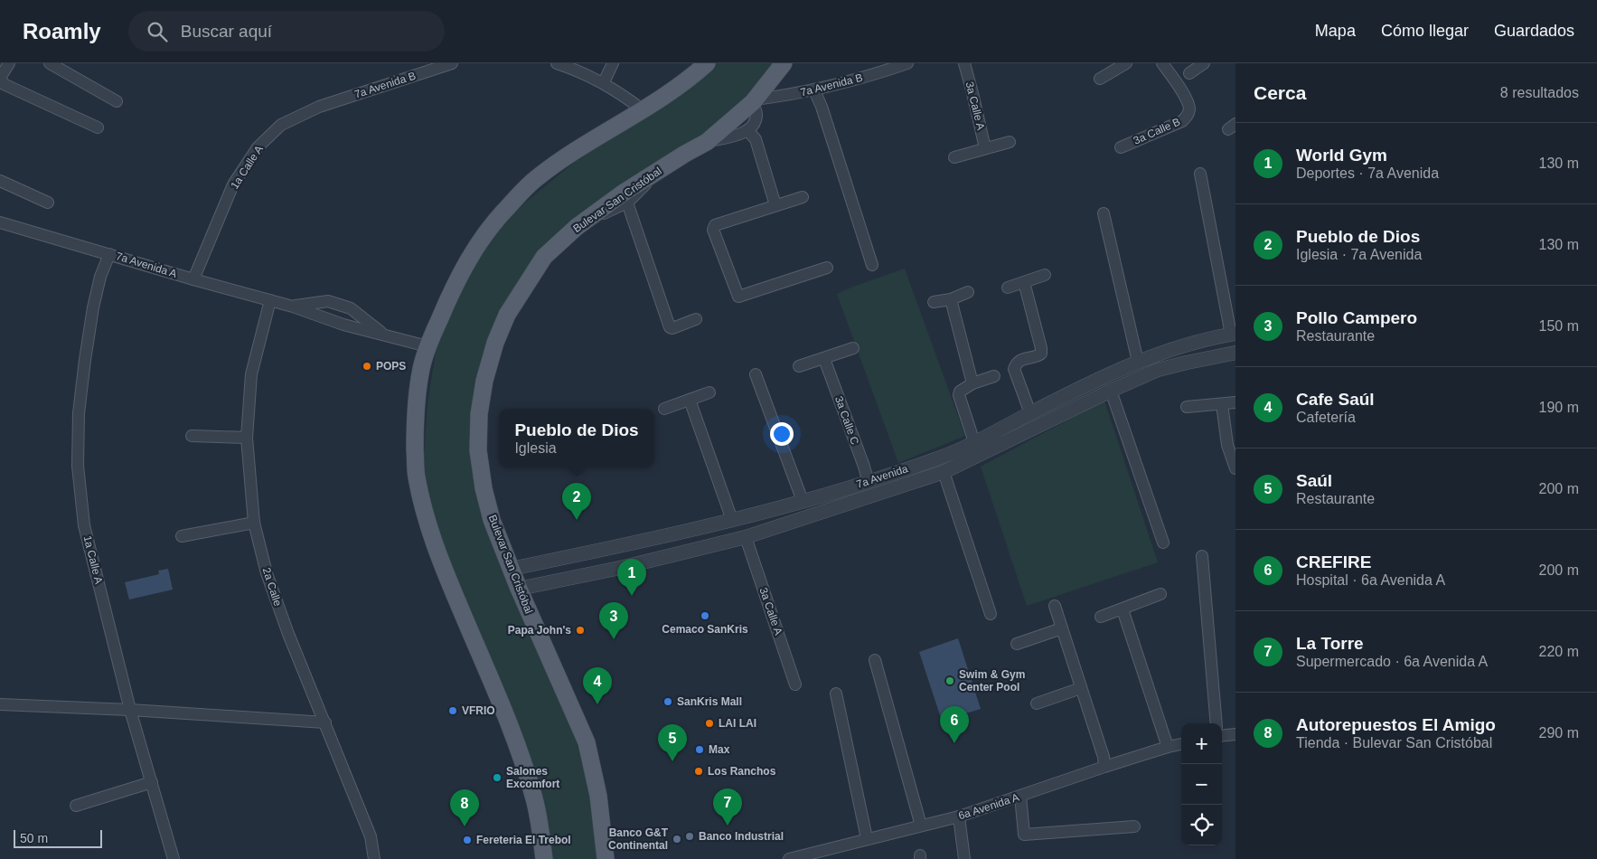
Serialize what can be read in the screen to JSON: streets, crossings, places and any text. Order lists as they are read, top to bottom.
{
  "streets": {
    "main road": ["Bulevar San Cristóbal"],
    "street": [
      "7a Avenida B",
      "3a Calle A",
      "3a Calle B",
      "1a Calle A",
      "7a Avenida A",
      "3a Calle C",
      "7a Avenida",
      "2a Calle",
      "6a Avenida A"
    ]
  },
  "crossings": [
    ["7a Avenida B", "1a Calle A"],
    ["7a Avenida B", "Bulevar San Cristóbal"],
    ["3a Calle A", "7a Avenida"],
    ["1a Calle A", "7a Avenida A"],
    ["Bulevar San Cristóbal", "7a Avenida"],
    ["7a Avenida A", "2a Calle"],
    ["3a Calle C", "7a Avenida"]
  ],
  "places": [
    "POPS",
    "Cemaco SanKris",
    "Papa John's",
    "Swim & Gym Center Pool",
    "SanKris Mall",
    "VFRIO",
    "LAI LAI",
    "Max",
    "Los Ranchos",
    "Salones Excomfort",
    "Banco Industrial",
    "Banco G&T Continental",
    "Fereteria El Trebol"
  ],
  "scale_bar": "50 m",
  "page": {
    "header": "Roamly",
    "search": "Buscar aquí",
    "nav": ["Mapa", "Cómo llegar", "Guardados"],
    "heading": ["Cerca", "8 resultados"],
    "list": [
      {
        "mark": "1",
        "name": "World Gym",
        "note": "Deportes · 7a Avenida",
        "value": "130 m"
      },
      {
        "mark": "2",
        "name": "Pueblo de Dios",
        "note": "Iglesia · 7a Avenida",
        "value": "130 m"
      },
      {
        "mark": "3",
        "name": "Pollo Campero",
        "note": "Restaurante",
        "value": "150 m"
      },
      {
        "mark": "4",
        "name": "Cafe Saúl",
        "note": "Cafetería",
        "value": "190 m"
      },
      {
        "mark": "5",
        "name": "Saúl",
        "note": "Restaurante",
        "value": "200 m"
      },
      {
        "mark": "6",
        "name": "CREFIRE",
        "note": "Hospital · 6a Avenida A",
        "value": "200 m"
      },
      {
        "mark": "7",
        "name": "La Torre",
        "note": "Supermercado · 6a Avenida A",
        "value": "220 m"
      },
      {
        "mark": "8",
        "name": "Autorepuestos El Amigo",
        "note": "Tienda · Bulevar San Cristóbal",
        "value": "290 m"
      }
    ],
    "popup": ["Pueblo de Dios", "Iglesia"],
    "pins": [
      "2",
      "1",
      "3",
      "4",
      "6",
      "5",
      "7",
      "8"
    ],
    "map_buttons": ["+", "−"],
    "scale": "50 m"
  }
}
